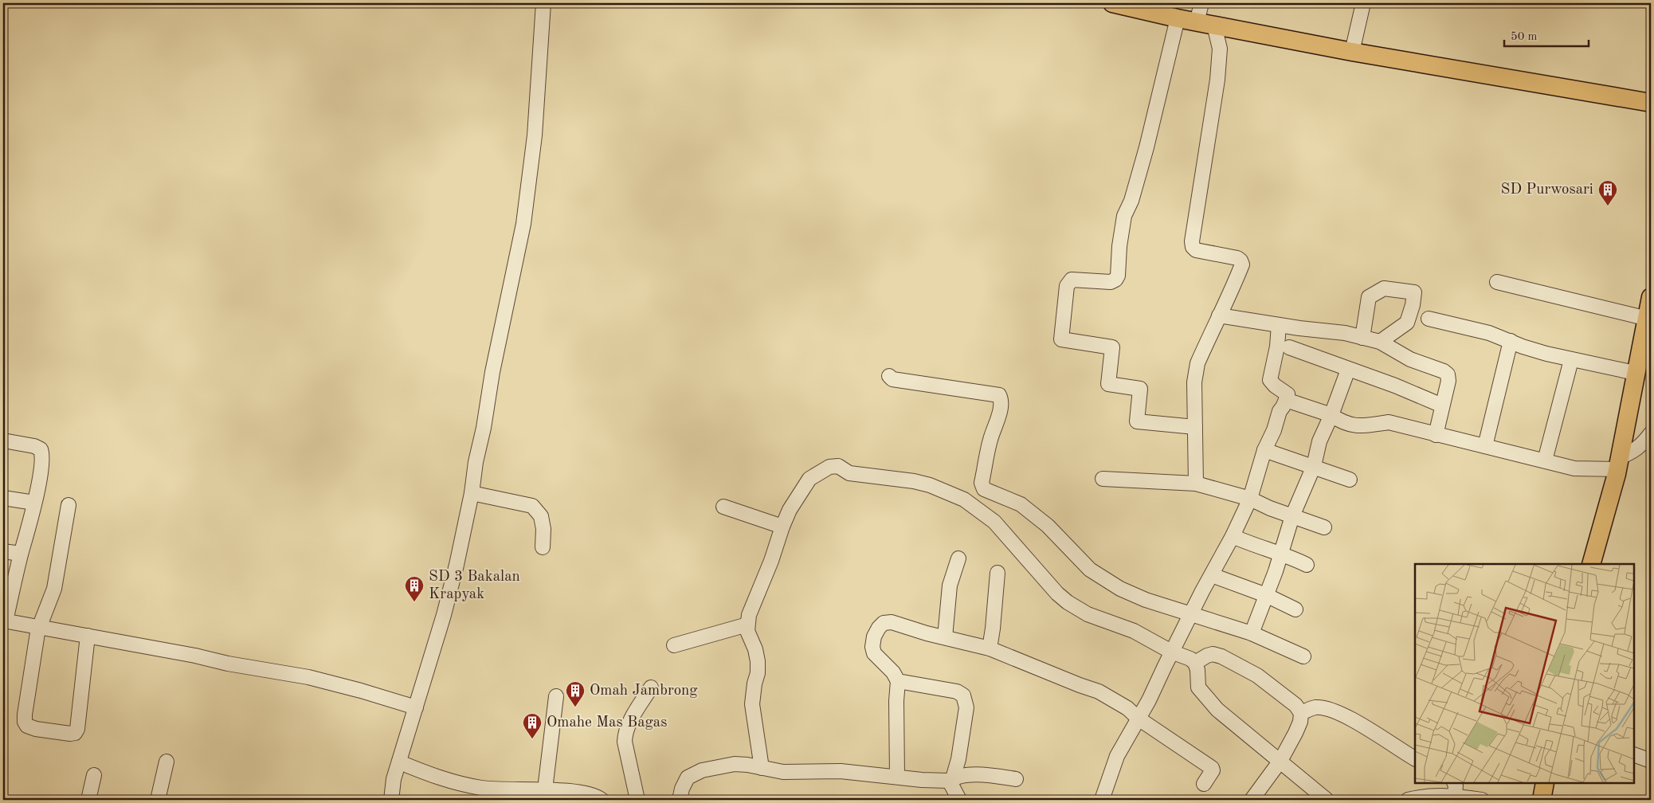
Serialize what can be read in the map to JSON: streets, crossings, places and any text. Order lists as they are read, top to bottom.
{
  "places": {
    "building": [
      "SD Purwosari",
      "SD 3 Bakalan Krapyak",
      "Omah Jambrong",
      "Omahe Mas Bagas"
    ]
  },
  "scale_bar": "50 m"
}
